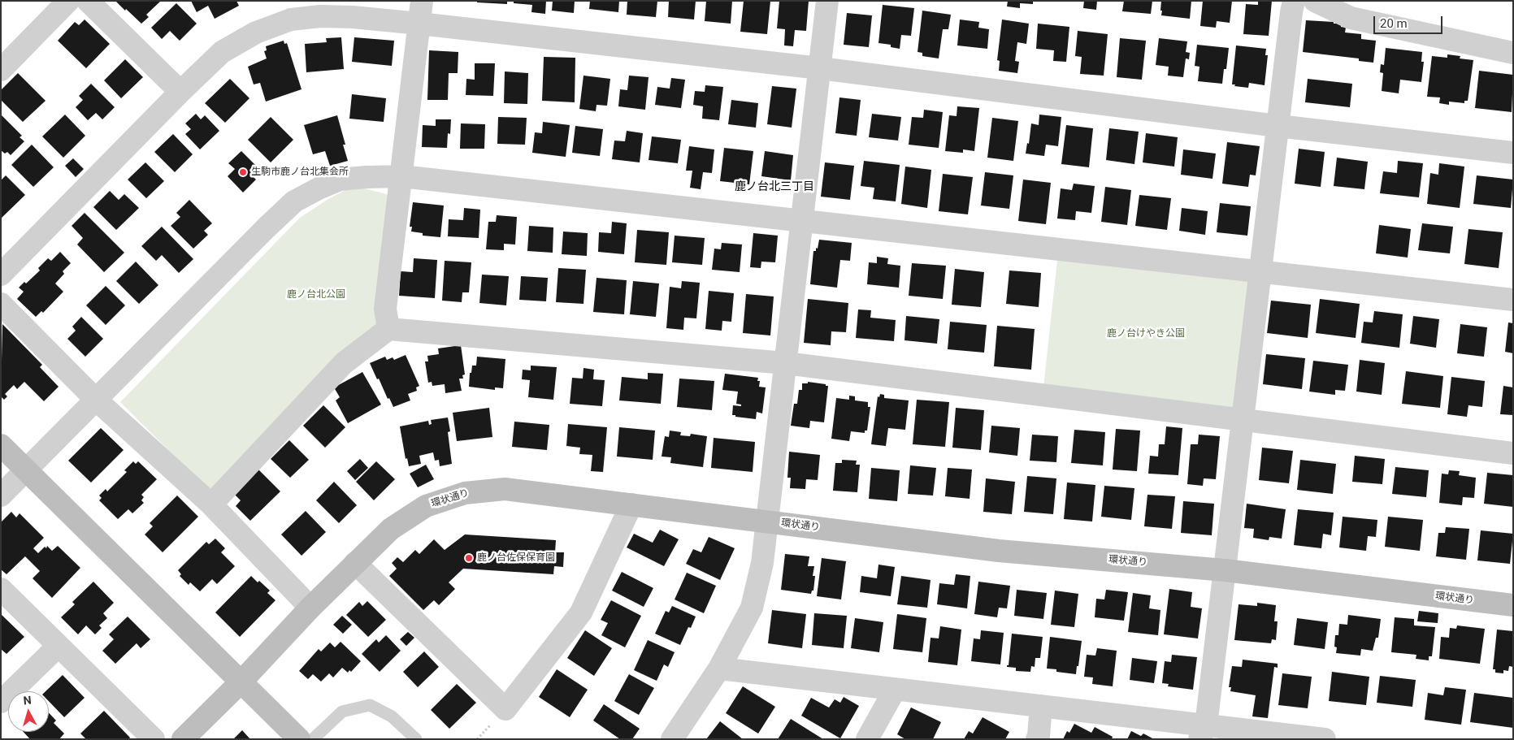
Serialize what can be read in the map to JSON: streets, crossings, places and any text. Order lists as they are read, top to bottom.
{
  "streets": {
    "street": ["環状通り"]
  },
  "districts": ["鹿ノ台北三丁目"],
  "parks": ["鹿ノ台北公園", "鹿ノ台けやき公園"],
  "places": ["生駒市鹿ノ台北集会所", "鹿ノ台佐保保育園"],
  "scale_bar": "20 m",
  "north": "top"
}
